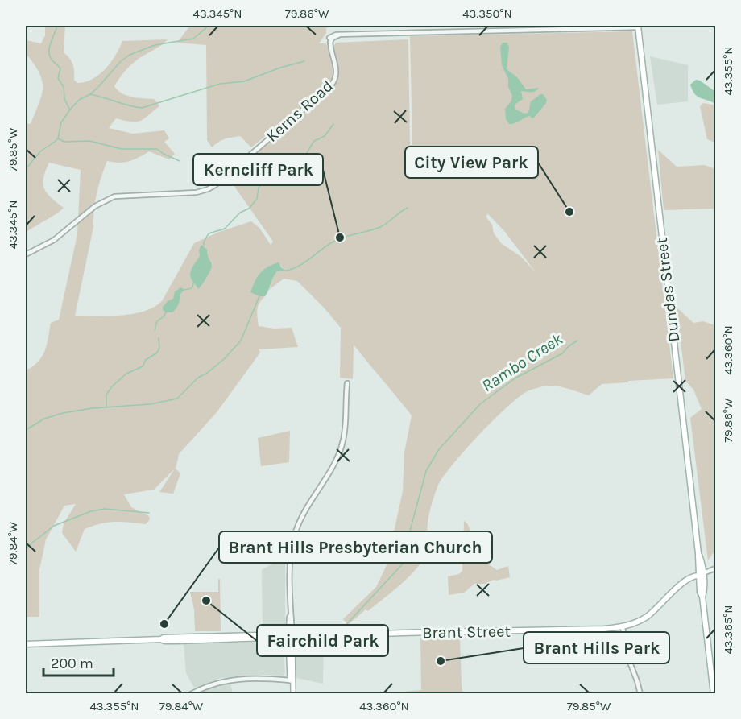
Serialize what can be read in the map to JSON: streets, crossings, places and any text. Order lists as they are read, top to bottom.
{
  "streets": {
    "main road": ["Dundas Street", "Brant Street"],
    "street": ["Kerns Road"]
  },
  "crossings": [
    ["Kerns Road", "Dundas Street"],
    ["Dundas Street", "Brant Street"]
  ],
  "water": ["Rambo Creek"],
  "places": [
    "City View Park",
    "Kerncliff Park",
    "Fairchild Park",
    "Brant Hills Presbyterian Church",
    "Brant Hills Park"
  ],
  "scale_bar": "200 m",
  "coordinates": [
    "43.345°N",
    "79.86°W",
    "43.350°N",
    "43.355°N",
    "79.85°W",
    "43.360°N",
    "79.84°W",
    "43.365°N"
  ]
}
